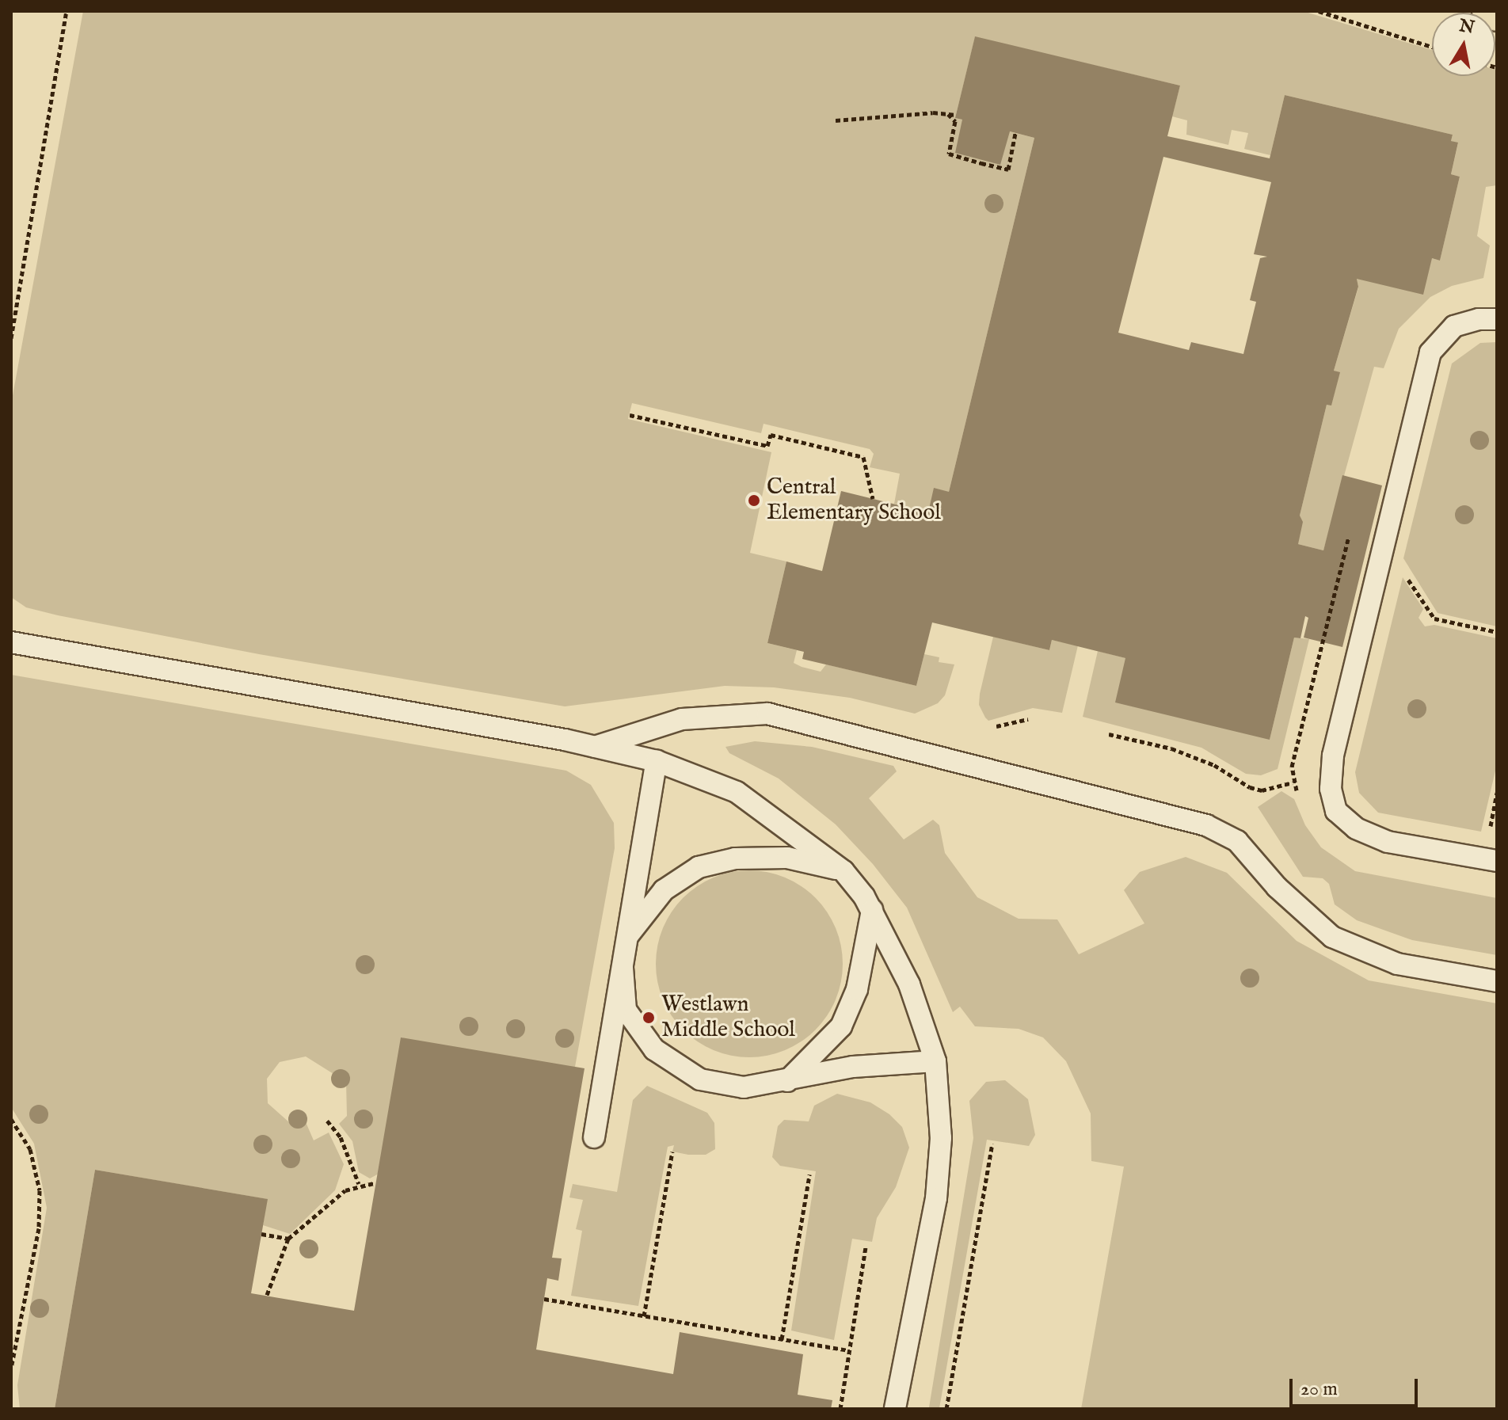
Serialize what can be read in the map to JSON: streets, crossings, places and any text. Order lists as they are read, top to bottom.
{
  "places": ["Central Elementary School", "Westlawn Middle School"],
  "scale_bar": "20 m",
  "north": "top"
}
